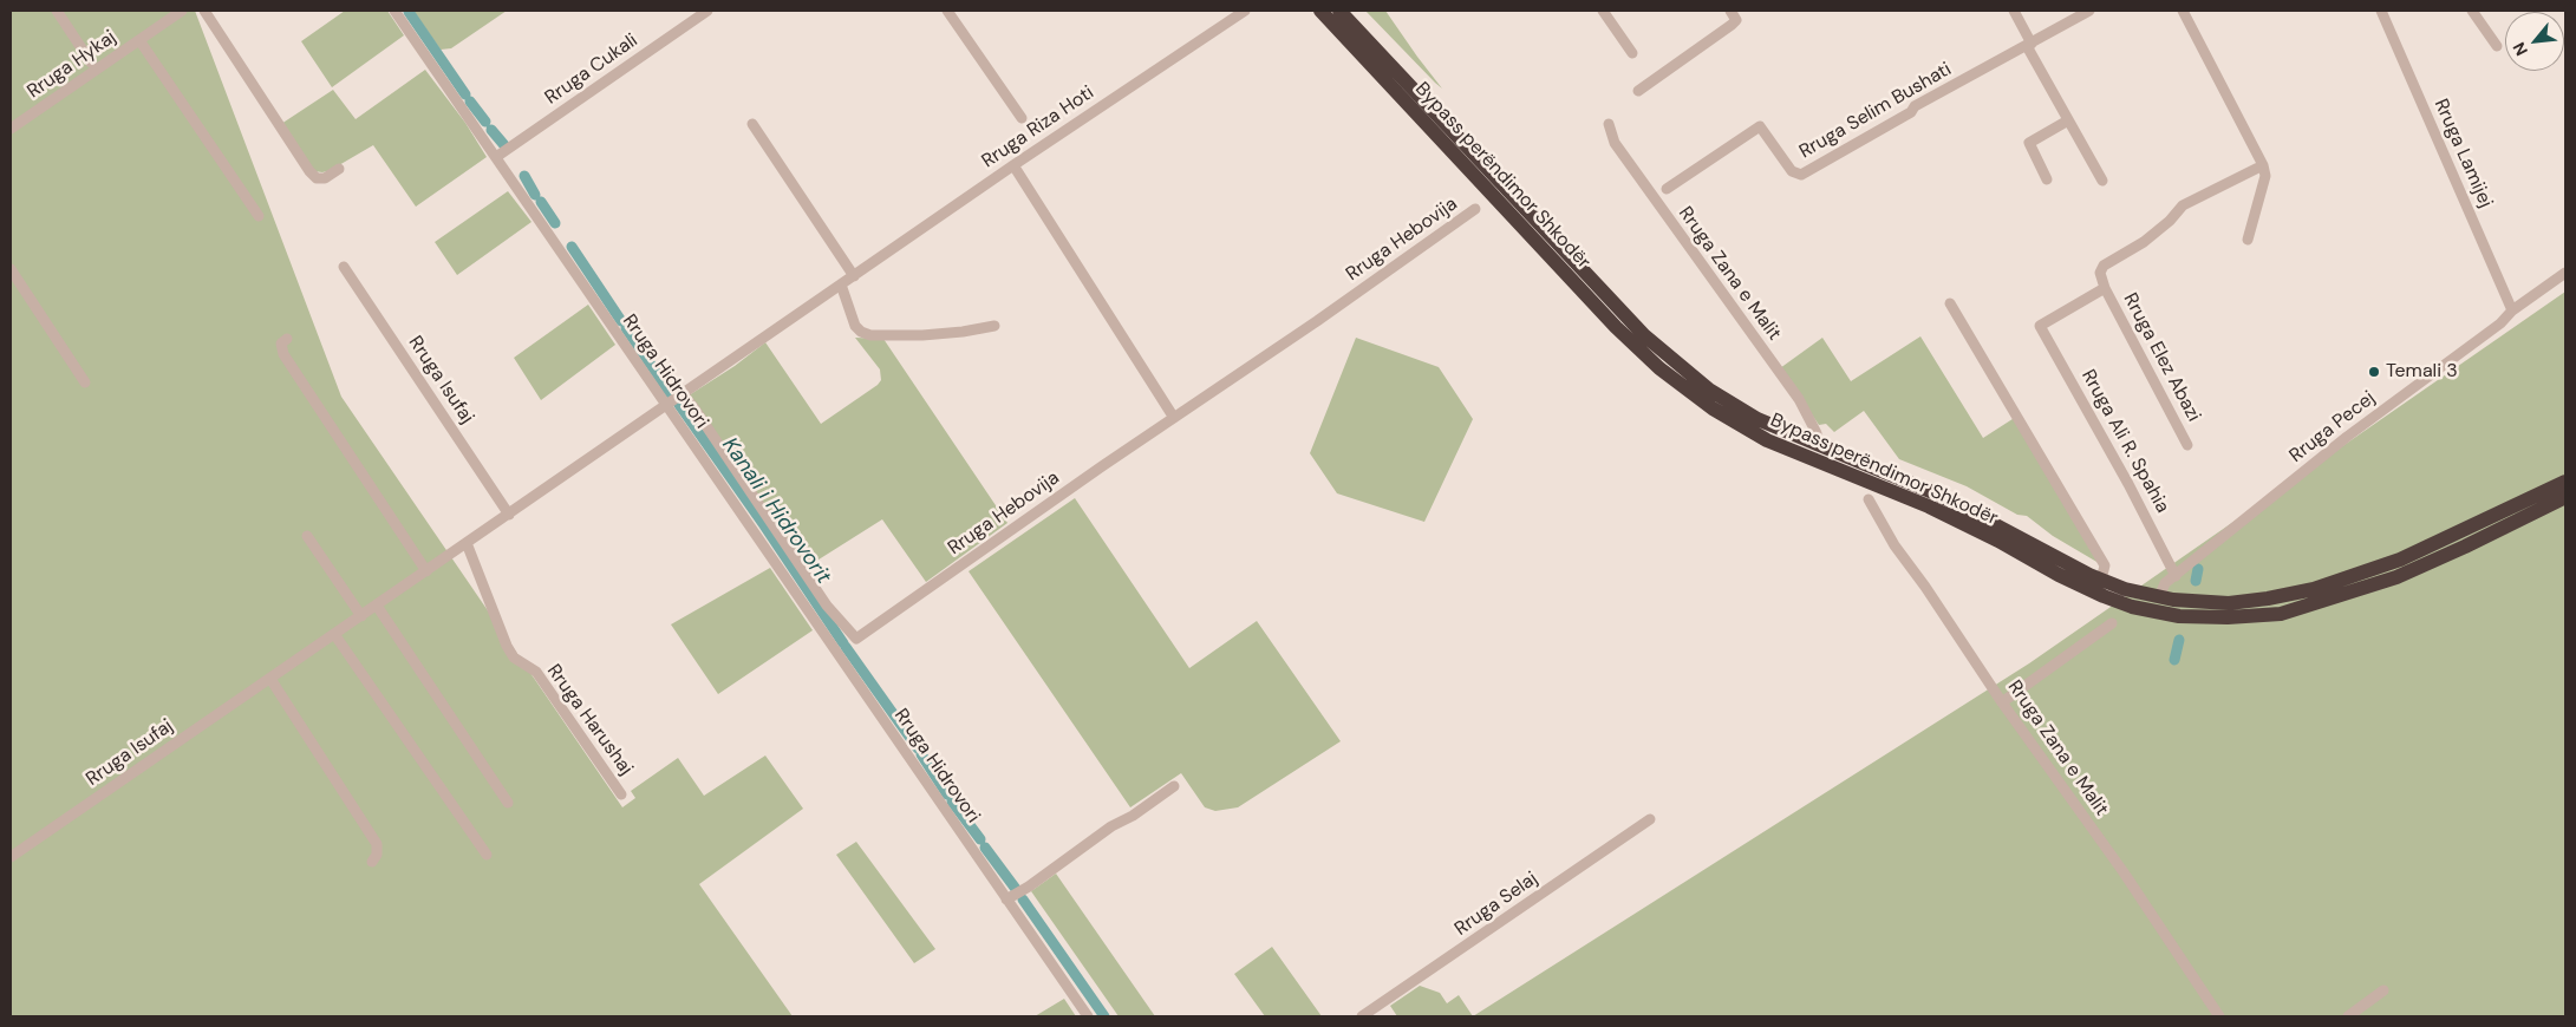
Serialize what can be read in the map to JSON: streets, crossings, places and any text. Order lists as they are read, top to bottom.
{
  "streets": {
    "highway": ["Bypass perëndimor Shkodër"],
    "street": [
      "Rruga Hykaj",
      "Rruga Cukali",
      "Rruga Selim Bushati",
      "Rruga Riza Hoti",
      "Rruga Lamijej",
      "Rruga Hebovija",
      "Rruga Zana e Malit",
      "Rruga Elez Abazi",
      "Rruga Hidrovori",
      "Rruga Isufaj",
      "Rruga Pecej",
      "Rruga Ali R. Spahia",
      "Rruga Harushaj",
      "Rruga Selaj"
    ]
  },
  "crossings": [
    ["Rruga Cukali", "Rruga Hidrovori"],
    ["Rruga Riza Hoti", "Rruga Hebovija"],
    ["Rruga Riza Hoti", "Rruga Hidrovori"],
    ["Rruga Riza Hoti", "Rruga Isufaj"],
    ["Rruga Lamijej", "Rruga Pecej"],
    ["Bypass perëndimor Shkodër", "Rruga Zana e Malit"],
    ["Bypass perëndimor Shkodër", "Rruga Pecej"],
    ["Rruga Elez Abazi", "Rruga Ali R. Spahia"],
    ["Rruga Hidrovori", "Rruga Isufaj"],
    ["Rruga Isufaj", "Rruga Harushaj"],
    ["Rruga Pecej", "Rruga Ali R. Spahia"]
  ],
  "water": ["Kanali i Hidrovorit"],
  "places": ["Temali 3"],
  "north": "bottom left"
}
